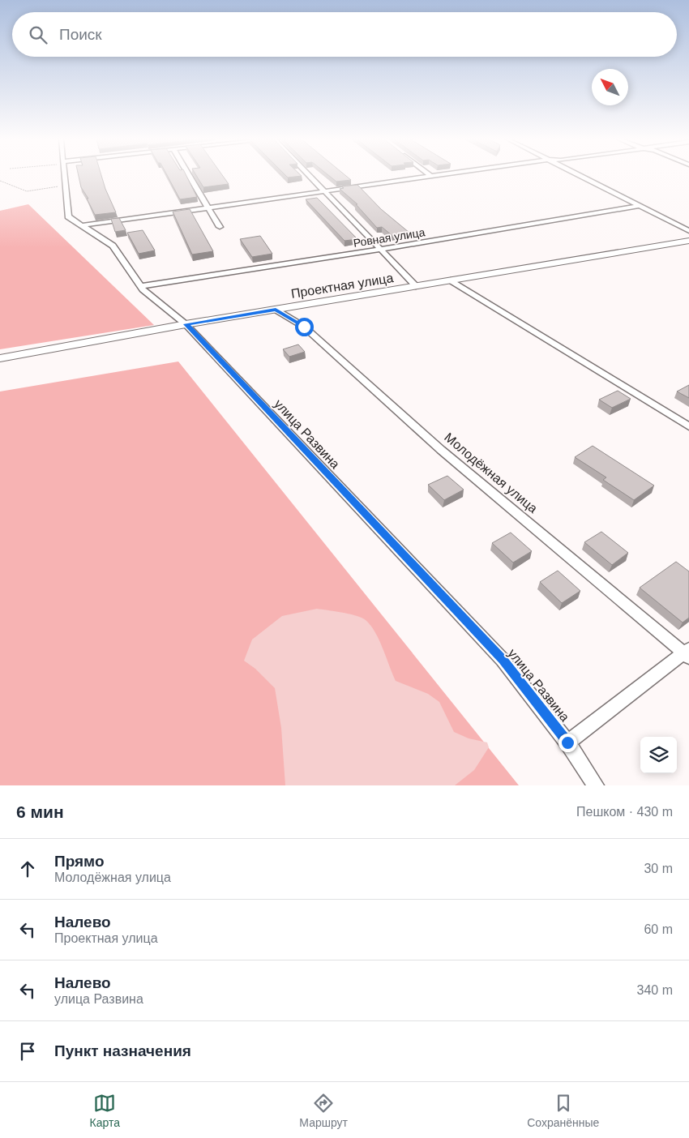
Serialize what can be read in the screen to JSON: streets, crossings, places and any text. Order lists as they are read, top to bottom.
{
  "streets": {
    "street": [
      "Ровная улица",
      "Проектная улица",
      "улица Развина",
      "Молодёжная улица"
    ]
  },
  "crossings": [
    ["Ровная улица", "улица Развина"],
    ["Проектная улица", "улица Развина"],
    ["Проектная улица", "Молодёжная улица"]
  ],
  "north": "top left",
  "page": {
    "search": "Поиск",
    "heading": ["6 мин", "Пешком · 430 m"],
    "list": [
      ["Прямо", "Молодёжная улица", "30 m"],
      ["Налево", "Проектная улица", "60 m"],
      ["Налево", "улица Развина", "340 m"],
      "Пункт назначения"
    ],
    "nav": ["Карта", "Маршрут", "Сохранённые"]
  }
}
